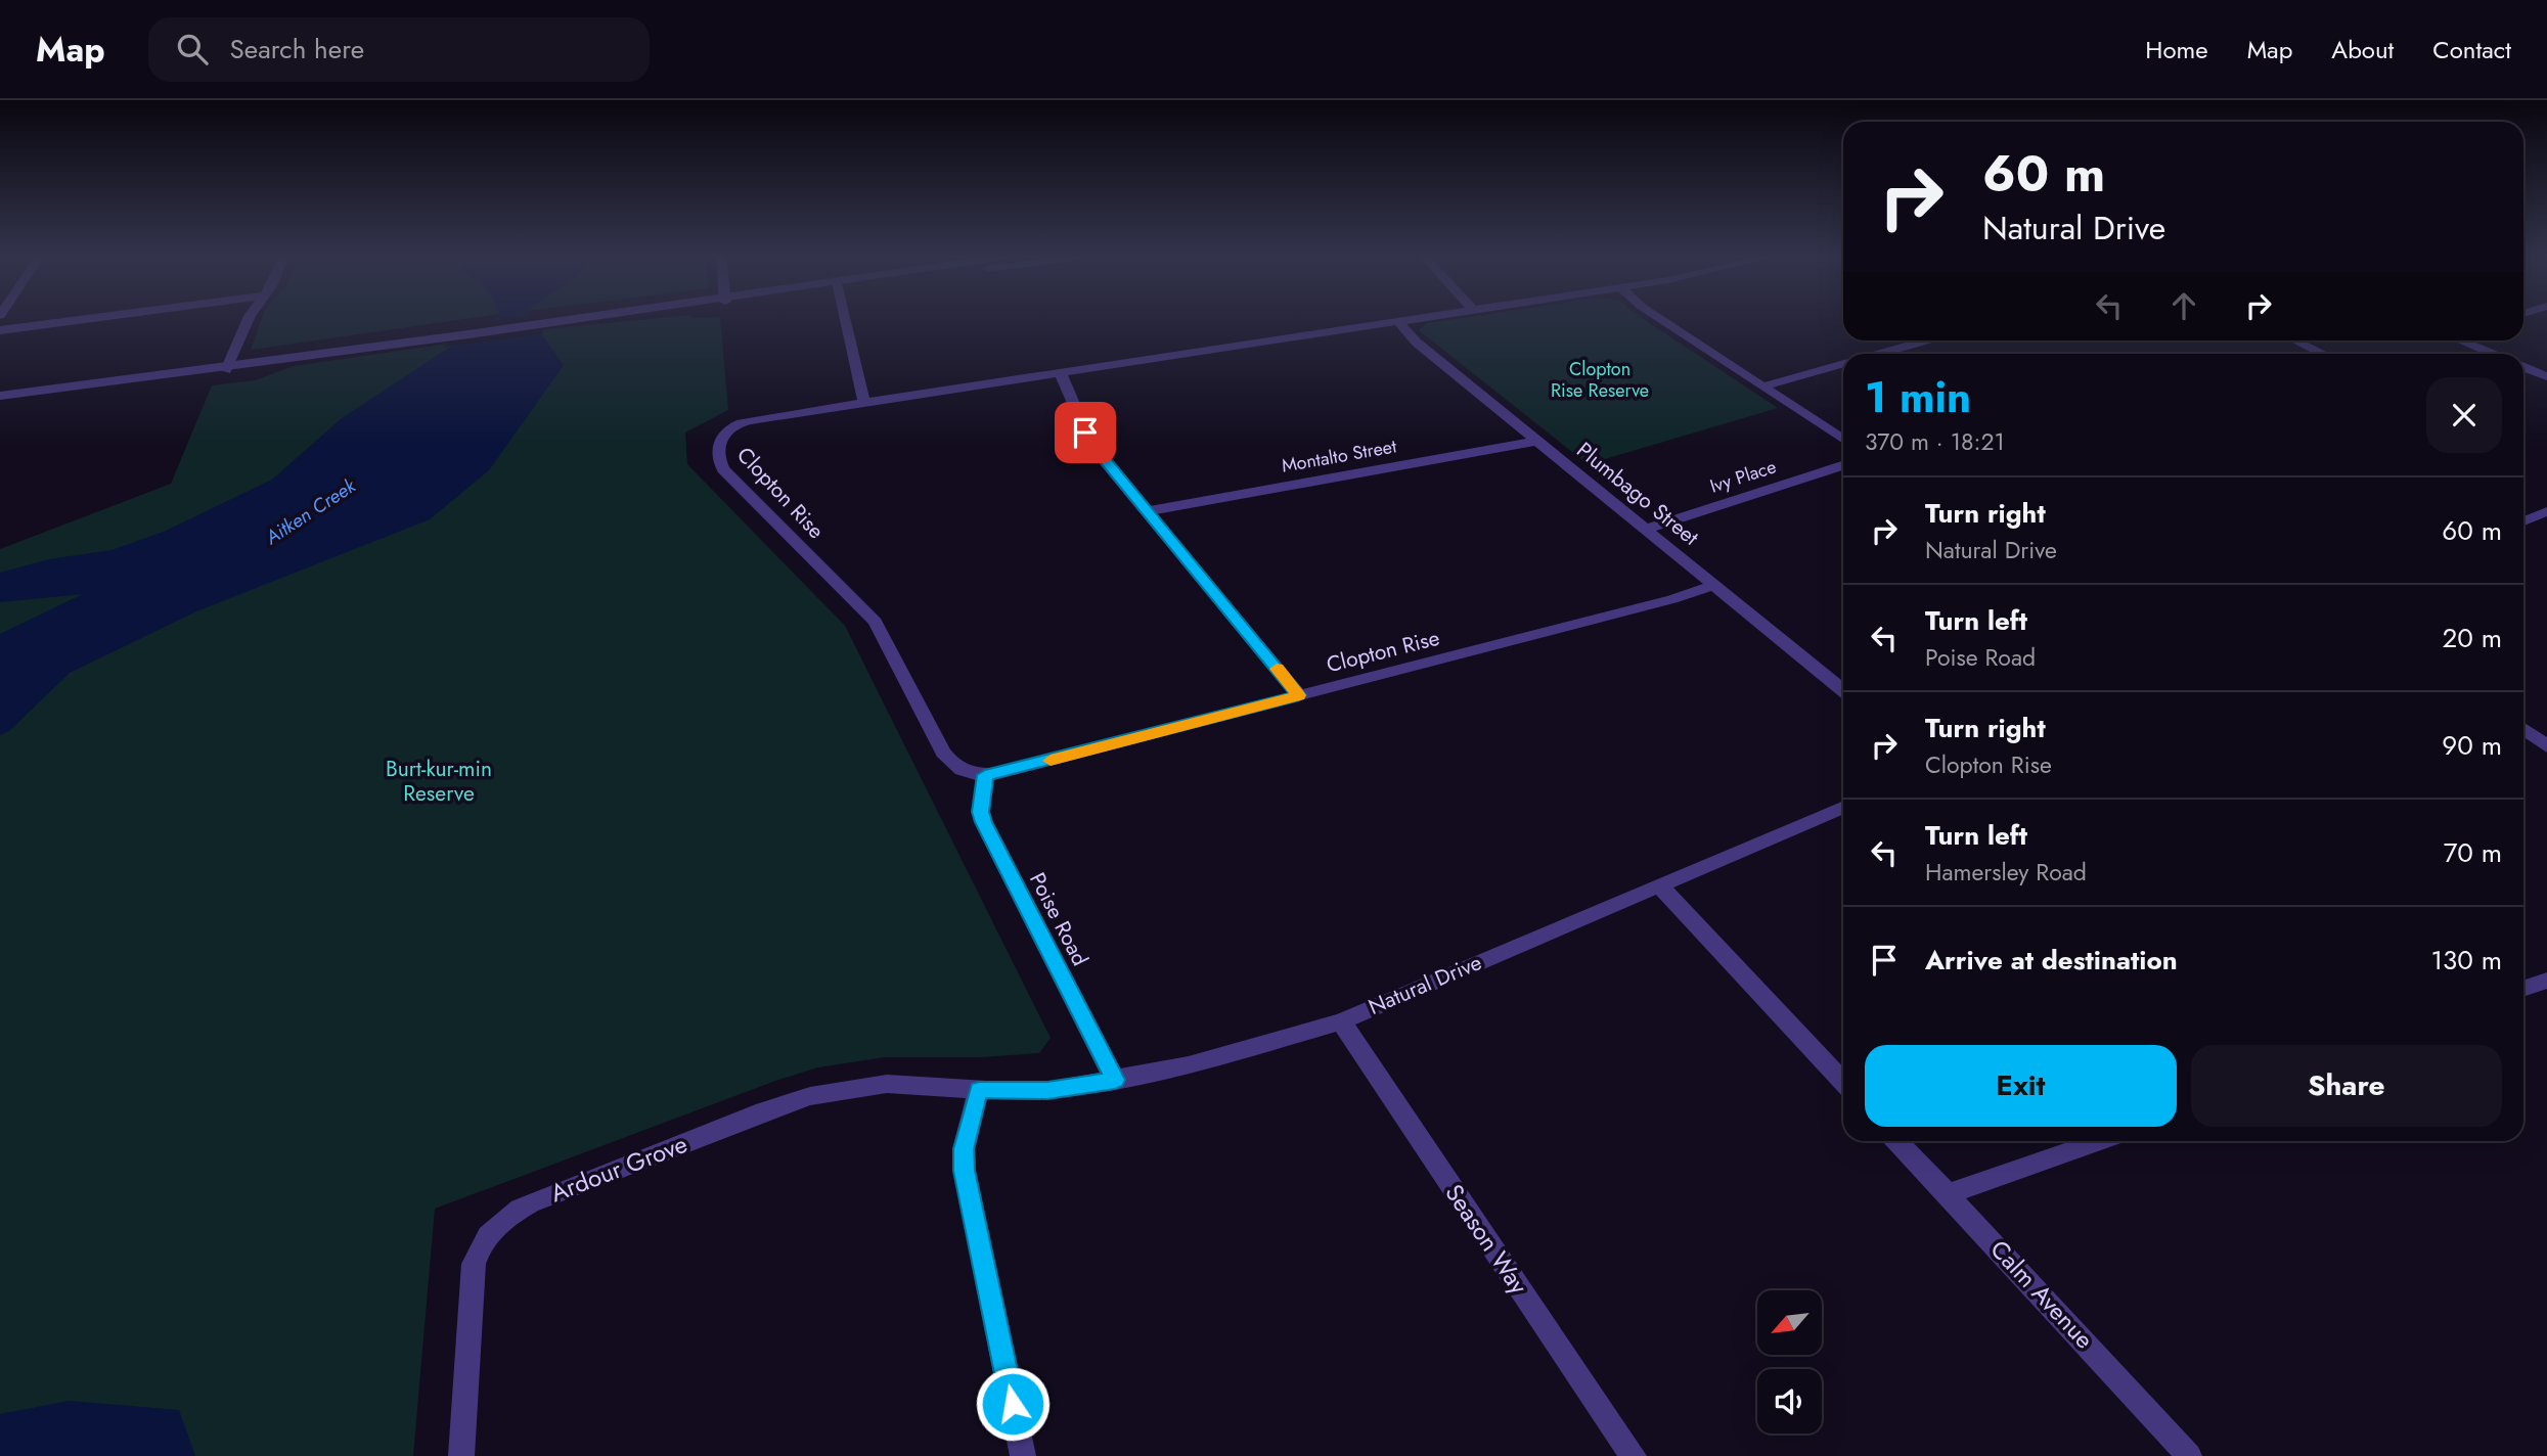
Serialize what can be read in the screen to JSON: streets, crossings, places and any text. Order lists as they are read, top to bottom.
{
  "streets": {
    "street": [
      "Montalto Street",
      "Ivy Place",
      "Clopton Rise",
      "Plumbago Street",
      "Poise Road",
      "Natural Drive",
      "Ardour Grove",
      "Season Way",
      "Calm Avenue"
    ]
  },
  "crossings": [
    ["Montalto Street", "Plumbago Street"],
    ["Ivy Place", "Plumbago Street"],
    ["Clopton Rise", "Plumbago Street"],
    ["Clopton Rise", "Poise Road"],
    ["Poise Road", "Natural Drive"],
    ["Natural Drive", "Ardour Grove"],
    ["Natural Drive", "Season Way"]
  ],
  "water": ["Aitken Creek"],
  "parks": ["Clopton Rise Reserve", "Burt-kur-min Reserve"],
  "north": "bottom left",
  "page": {
    "header": "Map",
    "search": "Search here",
    "nav": [
      "Home",
      "Map",
      "About",
      "Contact"
    ],
    "turn": ["60 m", "Natural Drive"],
    "heading": ["1 min", "370 m · 18:21"],
    "list": [
      {
        "name": "Turn right",
        "note": "Natural Drive",
        "value": "60 m"
      },
      {
        "name": "Turn left",
        "note": "Poise Road",
        "value": "20 m"
      },
      {
        "name": "Turn right",
        "note": "Clopton Rise",
        "value": "90 m"
      },
      {
        "name": "Turn left",
        "note": "Hamersley Road",
        "value": "70 m"
      },
      {
        "name": "Arrive at destination",
        "value": "130 m"
      }
    ],
    "buttons": ["Exit", "Share"]
  }
}
